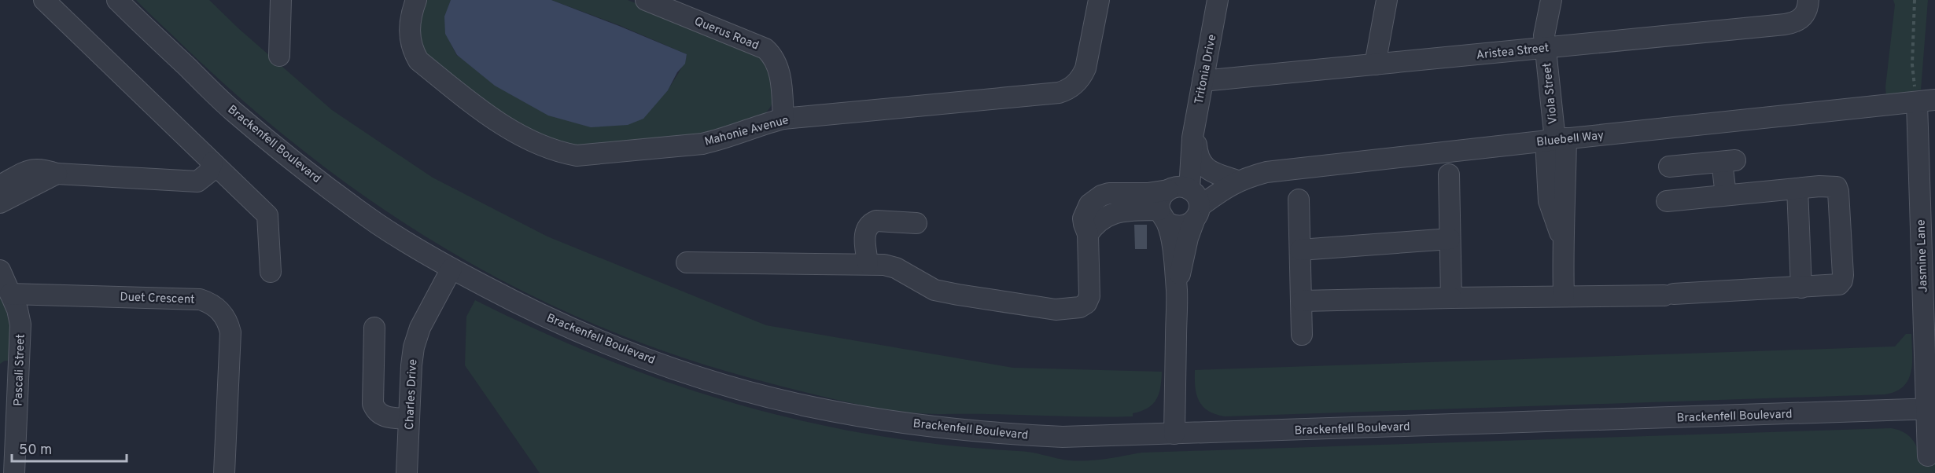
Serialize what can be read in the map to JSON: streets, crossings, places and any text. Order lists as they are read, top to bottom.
{
  "streets": {
    "street": [
      "Querus Road",
      "Aristea Street",
      "Tritonia Drive",
      "Viola Street",
      "Mahonie Avenue",
      "Bluebell Way",
      "Brackenfell Boulevard",
      "Jasmine Lane",
      "Duet Crescent",
      "Pascali Street",
      "Charles Drive"
    ]
  },
  "crossings": [
    ["Querus Road", "Mahonie Avenue"],
    ["Aristea Street", "Tritonia Drive"],
    ["Aristea Street", "Viola Street"],
    ["Viola Street", "Bluebell Way"],
    ["Bluebell Way", "Jasmine Lane"],
    ["Brackenfell Boulevard", "Jasmine Lane"],
    ["Brackenfell Boulevard", "Charles Drive"],
    ["Duet Crescent", "Pascali Street"]
  ],
  "scale_bar": "50 m"
}
